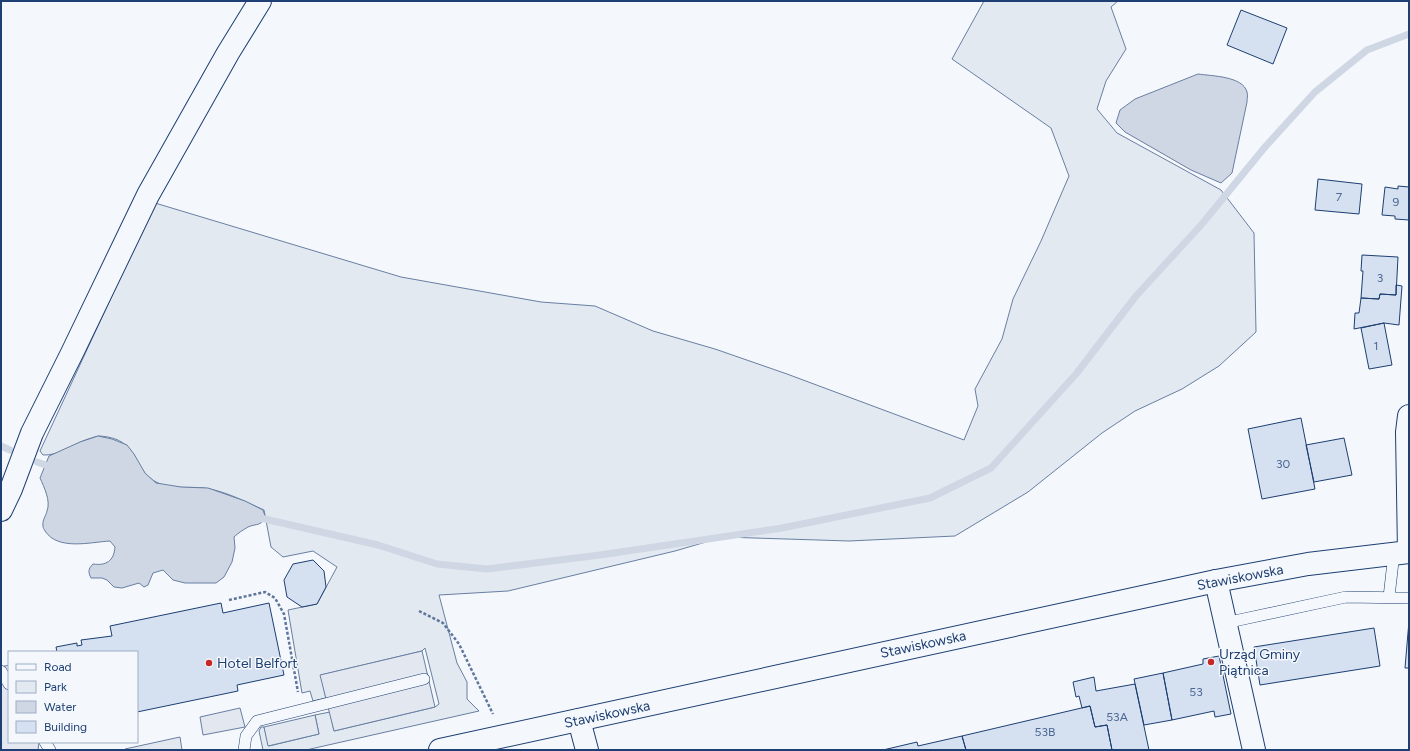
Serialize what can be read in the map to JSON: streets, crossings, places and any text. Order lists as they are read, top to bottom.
{
  "streets": {
    "main road": ["Stawiskowska"]
  },
  "places": ["Urząd Gminy Piątnica", "Hotel Belfort"],
  "house_numbers": [
    "7",
    "9",
    "3",
    "1",
    "30",
    "53",
    "53A",
    "53B"
  ],
  "legend": [
    "Road",
    "Park",
    "Water",
    "Building"
  ]
}
